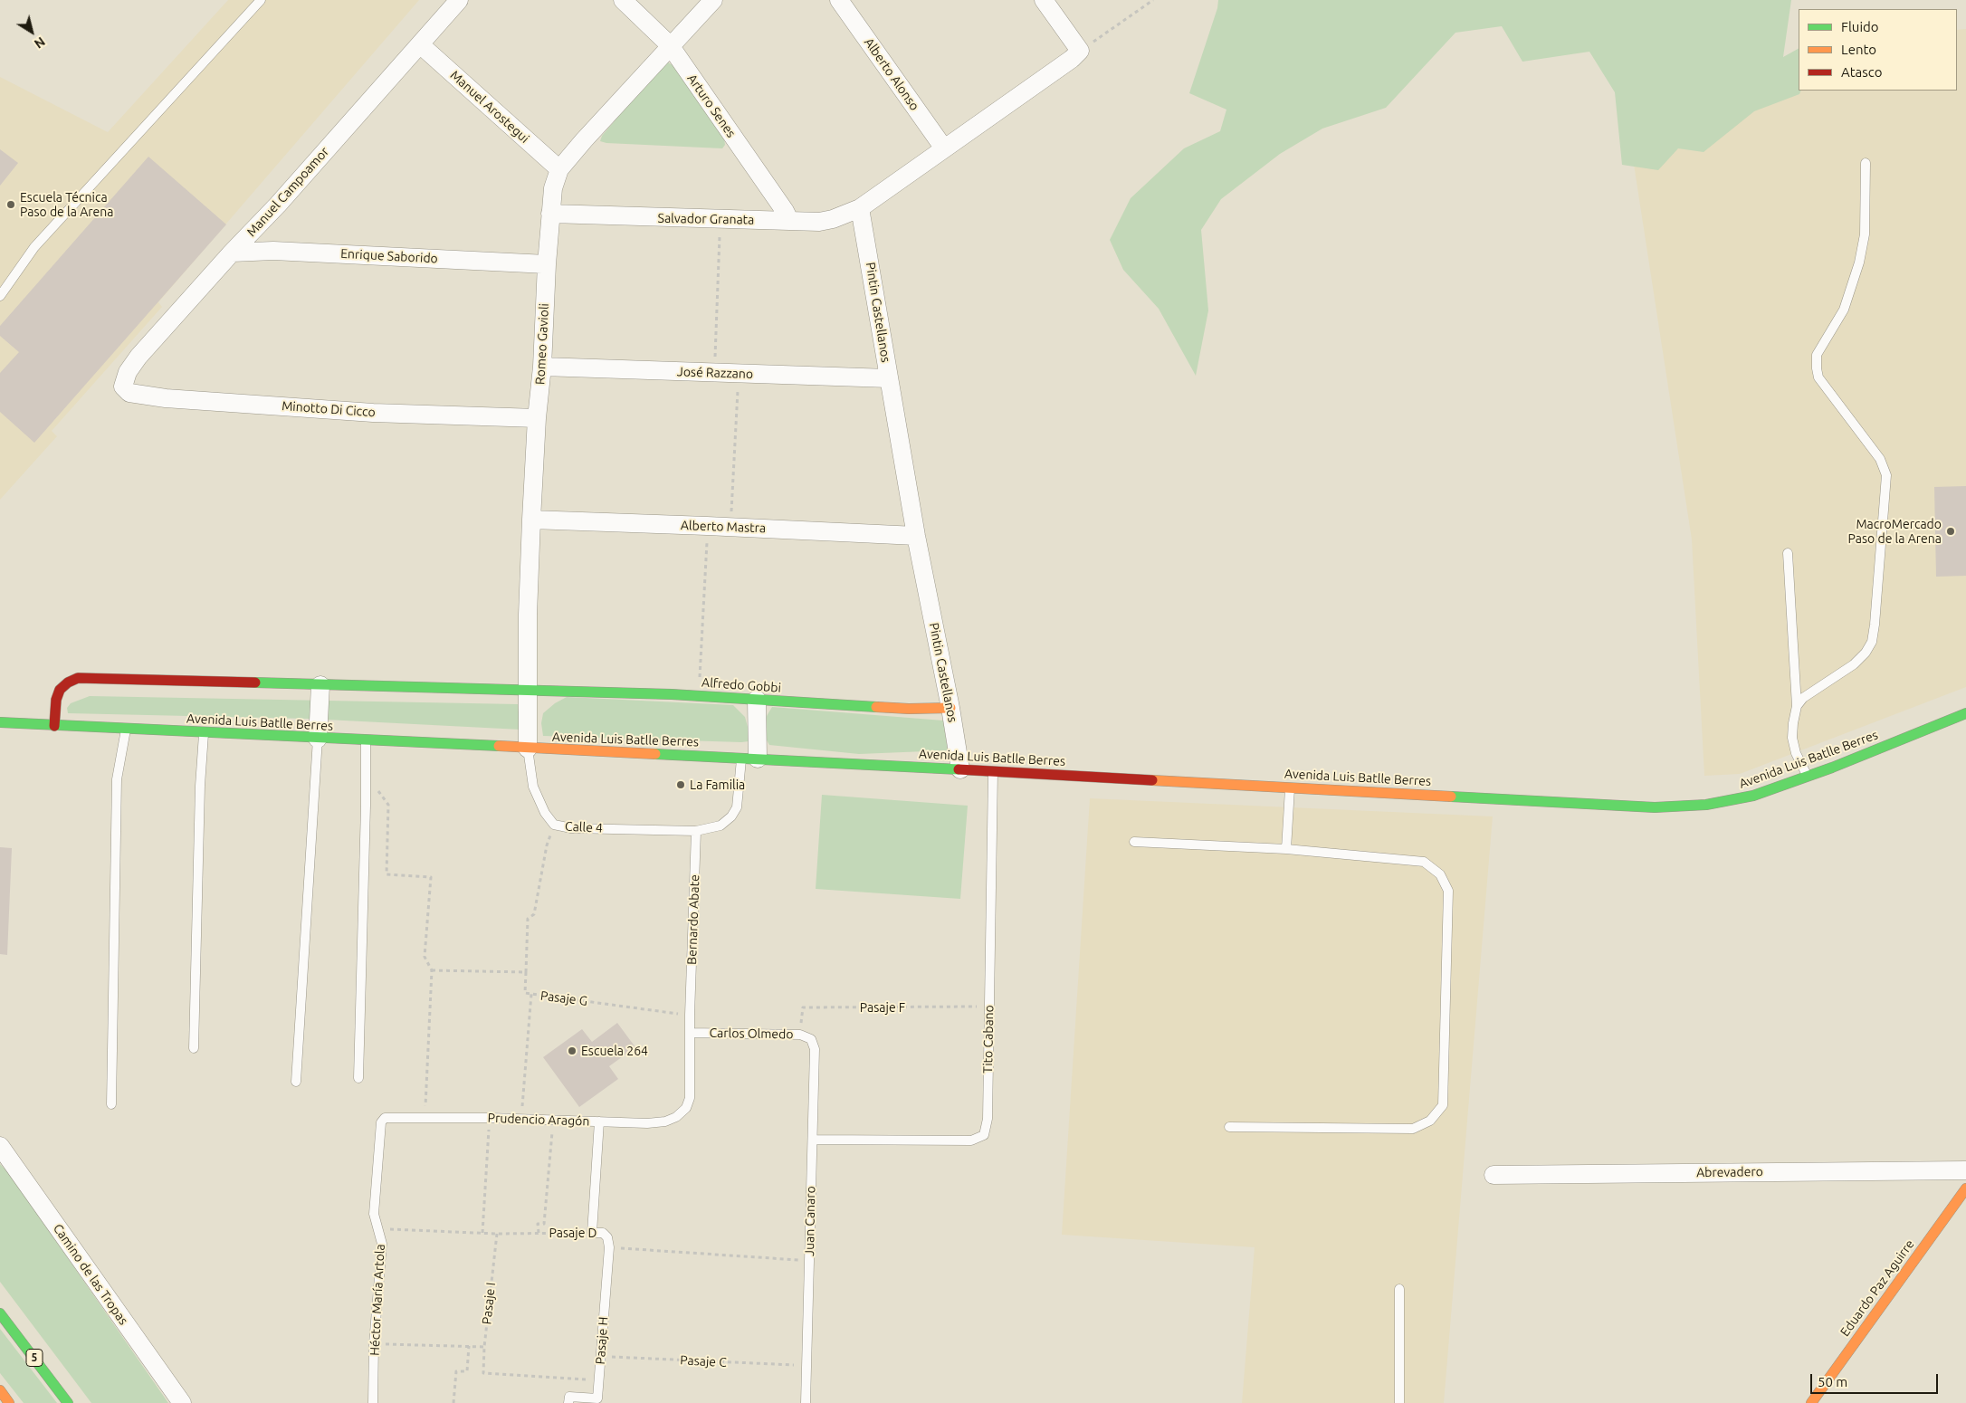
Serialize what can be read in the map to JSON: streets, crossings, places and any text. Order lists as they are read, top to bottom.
{
  "streets": {
    "main road": [
      "Alfredo Gobbi",
      "Avenida Luis Batlle Berres",
      "Eduardo Paz Aguirre",
      "5"
    ],
    "street": [
      "Alberto Alonso",
      "Arturo Senes",
      "Manuel Arostegui",
      "Manuel Campoamor",
      "Salvador Granata",
      "Enrique Saborido",
      "Pintin Castellanos",
      "Romeo Gavioli",
      "José Razzano",
      "Minotto Di Cicco",
      "Alberto Mastra",
      "Abrevadero",
      "Camino de las Tropas"
    ],
    "lane": [
      "Calle 4",
      "Bernardo Abate",
      "Carlos Olmedo",
      "Tito Cabano",
      "Prudencio Aragón",
      "Juan Canaro",
      "Pasaje D",
      "Héctor María Artola",
      "Pasaje H"
    ],
    "path": [
      "Pasaje G",
      "Pasaje F",
      "Pasaje I",
      "Pasaje C"
    ]
  },
  "crossings": [
    ["Arturo Senes", "Salvador Granata"],
    ["Arturo Senes", "Romeo Gavioli"],
    ["Manuel Arostegui", "Manuel Campoamor"],
    ["Manuel Arostegui", "Romeo Gavioli"],
    ["Manuel Campoamor", "Enrique Saborido"],
    ["Manuel Campoamor", "Minotto Di Cicco"],
    ["Salvador Granata", "Pintin Castellanos"],
    ["Salvador Granata", "Romeo Gavioli"],
    ["Enrique Saborido", "Romeo Gavioli"],
    ["Pintin Castellanos", "José Razzano"],
    ["Pintin Castellanos", "Alberto Mastra"],
    ["Pintin Castellanos", "Alfredo Gobbi"],
    ["Pintin Castellanos", "Avenida Luis Batlle Berres"],
    ["Romeo Gavioli", "José Razzano"],
    ["Romeo Gavioli", "Minotto Di Cicco"],
    ["Romeo Gavioli", "Alberto Mastra"],
    ["Romeo Gavioli", "Alfredo Gobbi"],
    ["Romeo Gavioli", "Avenida Luis Batlle Berres"],
    ["Romeo Gavioli", "Calle 4"],
    ["Alfredo Gobbi", "Avenida Luis Batlle Berres"],
    ["Avenida Luis Batlle Berres", "Calle 4"],
    ["Avenida Luis Batlle Berres", "Tito Cabano"],
    ["Calle 4", "Bernardo Abate"],
    ["Bernardo Abate", "Pasaje G"],
    ["Bernardo Abate", "Carlos Olmedo"],
    ["Bernardo Abate", "Prudencio Aragón"],
    ["Pasaje F", "Carlos Olmedo"],
    ["Pasaje F", "Tito Cabano"],
    ["Carlos Olmedo", "Juan Canaro"],
    ["Tito Cabano", "Juan Canaro"],
    ["Prudencio Aragón", "Héctor María Artola"],
    ["Juan Canaro", "Pasaje D"],
    ["Juan Canaro", "Pasaje C"],
    ["Pasaje D", "Héctor María Artola"],
    ["Pasaje D", "Pasaje I"],
    ["Pasaje D", "Pasaje H"],
    ["Pasaje I", "Pasaje H"],
    ["Pasaje H", "Pasaje C"]
  ],
  "places": [
    "Escuela Técnica Paso de la Arena",
    "MacroMercado Paso de la Arena",
    "La Familia",
    "Escuela 264"
  ],
  "legend": ["Fluido", "Lento", "Atasco"],
  "scale_bar": "50 m",
  "north": "bottom right"
}
